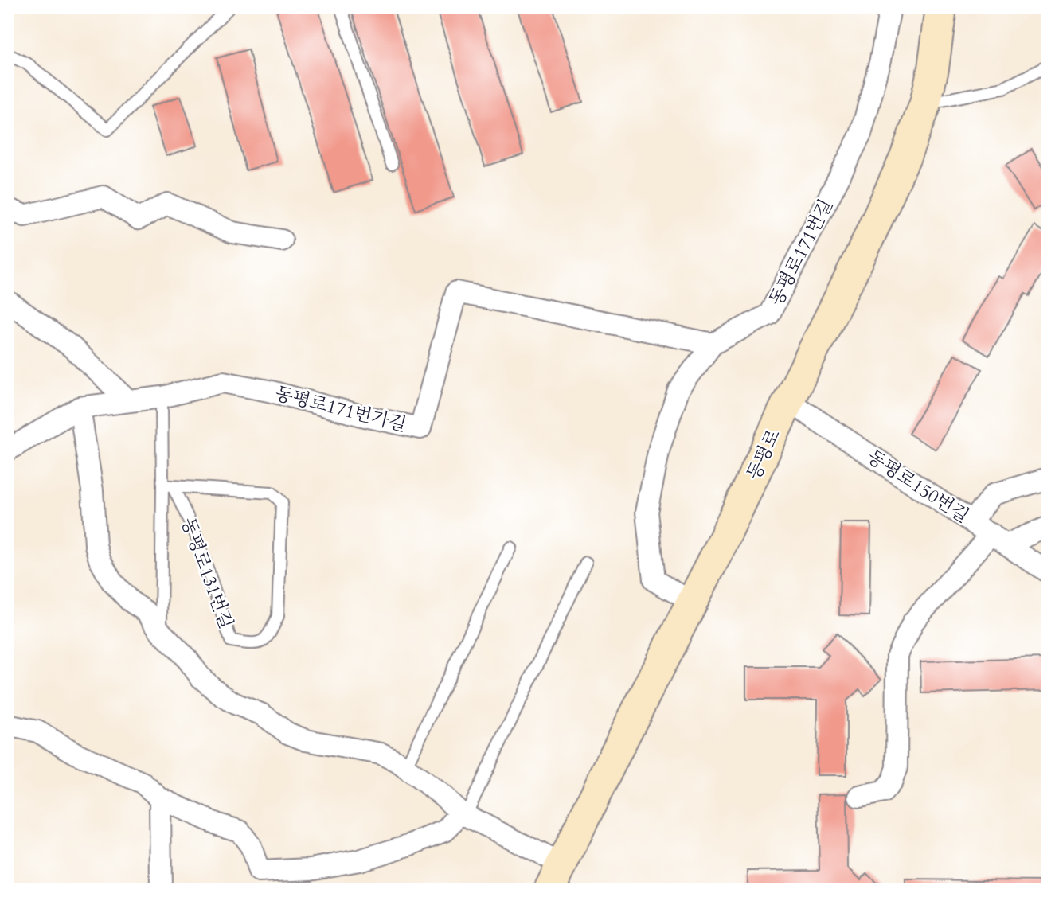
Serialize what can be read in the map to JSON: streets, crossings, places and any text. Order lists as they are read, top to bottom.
{
  "streets": {
    "main road": ["동평로"],
    "street": ["동평로171번길", "동평로171번가길", "동평로150번길"],
    "lane": ["동평로131번길"]
  },
  "crossings": [
    ["동평로171번길", "동평로171번가길"],
    ["동평로171번길", "동평로"],
    ["동평로171번가길", "동평로131번길"],
    ["동평로", "동평로150번길"]
  ]
}
